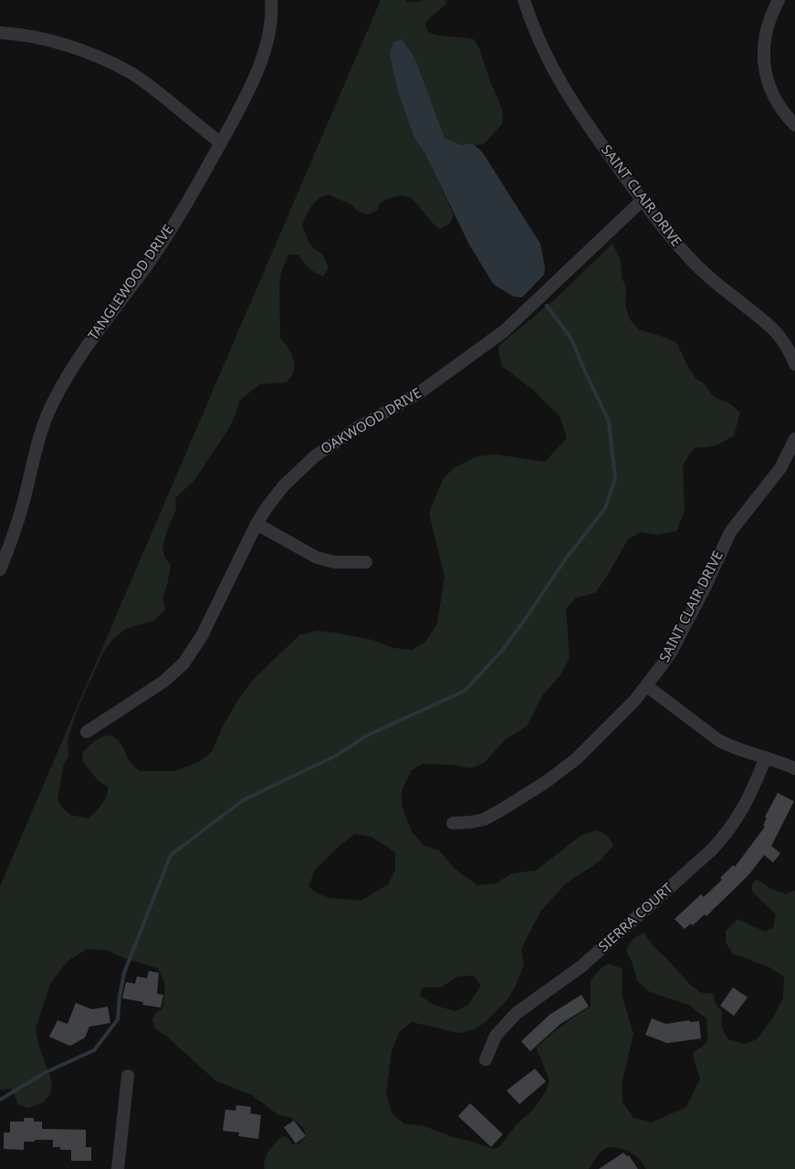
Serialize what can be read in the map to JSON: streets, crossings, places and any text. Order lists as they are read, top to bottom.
{
  "streets": {
    "street": [
      "SAINT CLAIR DRIVE",
      "TANGLEWOOD DRIVE",
      "OAKWOOD DRIVE",
      "SIERRA COURT"
    ]
  },
  "crossings": [
    ["SAINT CLAIR DRIVE", "OAKWOOD DRIVE"]
  ]
}
